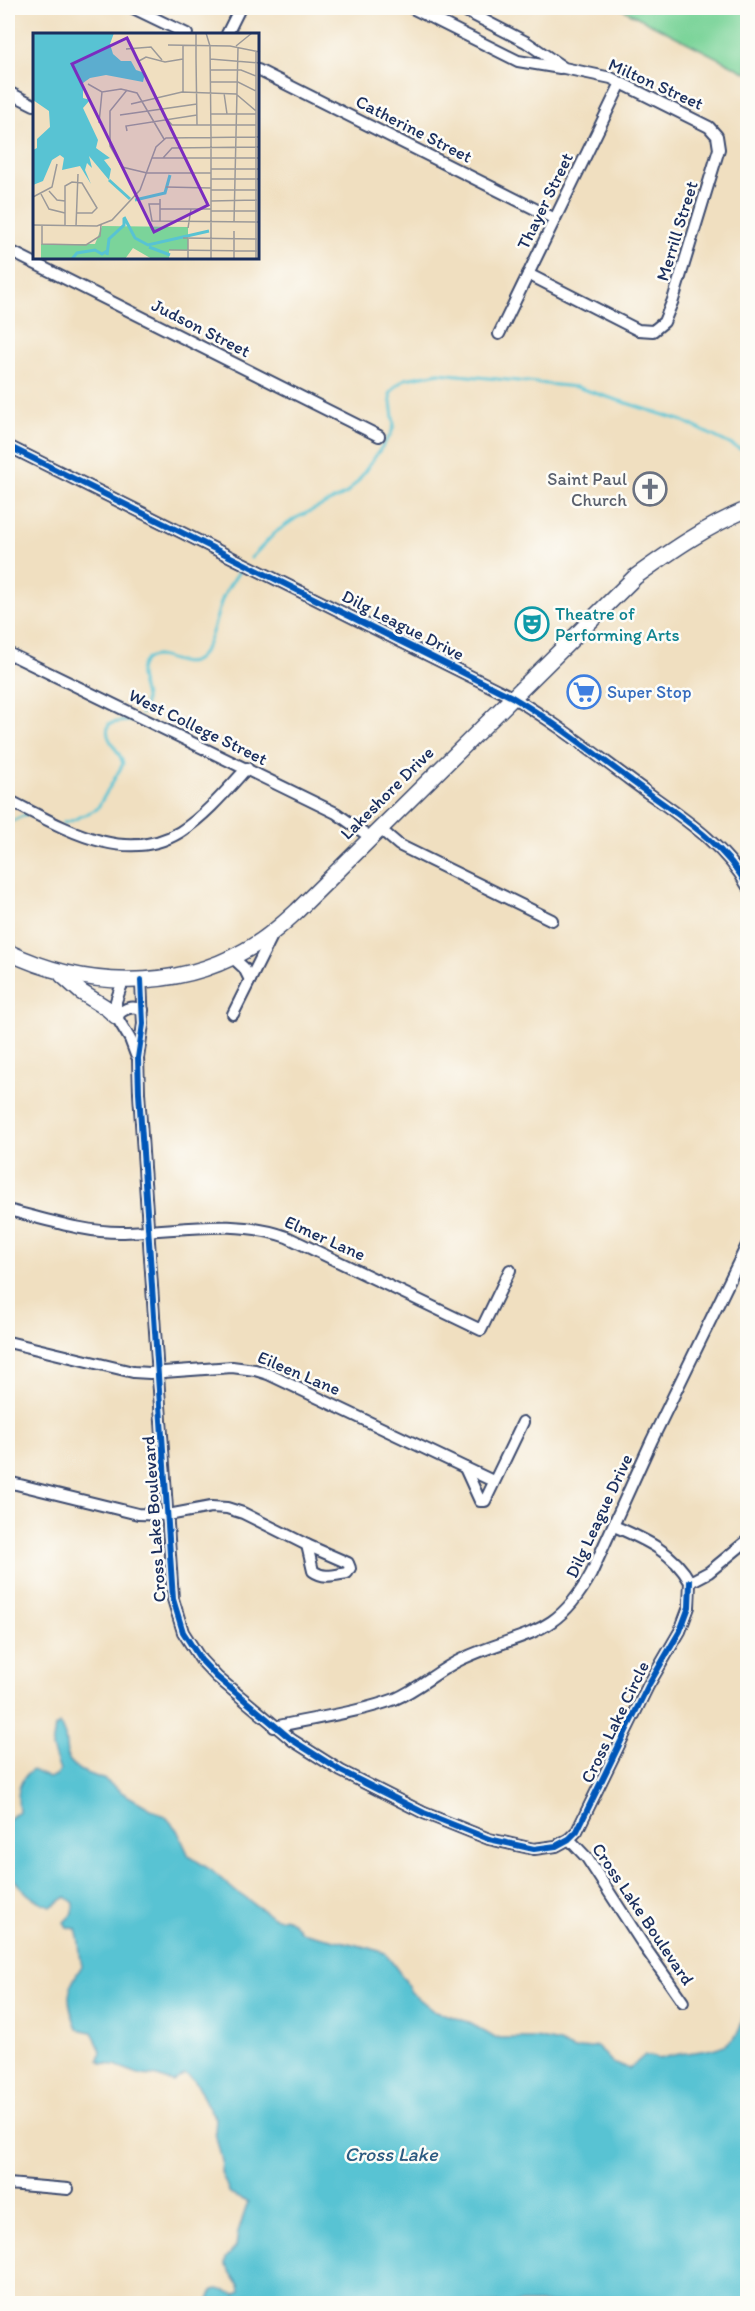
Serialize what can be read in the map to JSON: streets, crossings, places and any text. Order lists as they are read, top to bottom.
{
  "streets": {
    "main road": ["Lakeshore Drive"],
    "street": [
      "Milton Street",
      "Catherine Street",
      "Thayer Street",
      "Merrill Street",
      "Judson Street",
      "Dilg League Drive",
      "West College Street",
      "Elmer Lane",
      "Eileen Lane",
      "Cross Lake Boulevard",
      "Cross Lake Circle"
    ]
  },
  "crossings": [
    ["Milton Street", "Thayer Street"],
    ["Milton Street", "Merrill Street"],
    ["Catherine Street", "Thayer Street"],
    ["Thayer Street", "Merrill Street"],
    ["Dilg League Drive", "Lakeshore Drive"],
    ["Dilg League Drive", "Cross Lake Boulevard"],
    ["West College Street", "Lakeshore Drive"],
    ["Lakeshore Drive", "Cross Lake Boulevard"],
    ["Elmer Lane", "Cross Lake Boulevard"],
    ["Eileen Lane", "Cross Lake Boulevard"],
    ["Cross Lake Boulevard", "Cross Lake Circle"]
  ],
  "water": ["Cross Lake"],
  "places": {
    "church": ["Saint Paul Church"],
    "theatre": ["Theatre of Performing Arts"],
    "supermarket": ["Super Stop"]
  }
}
